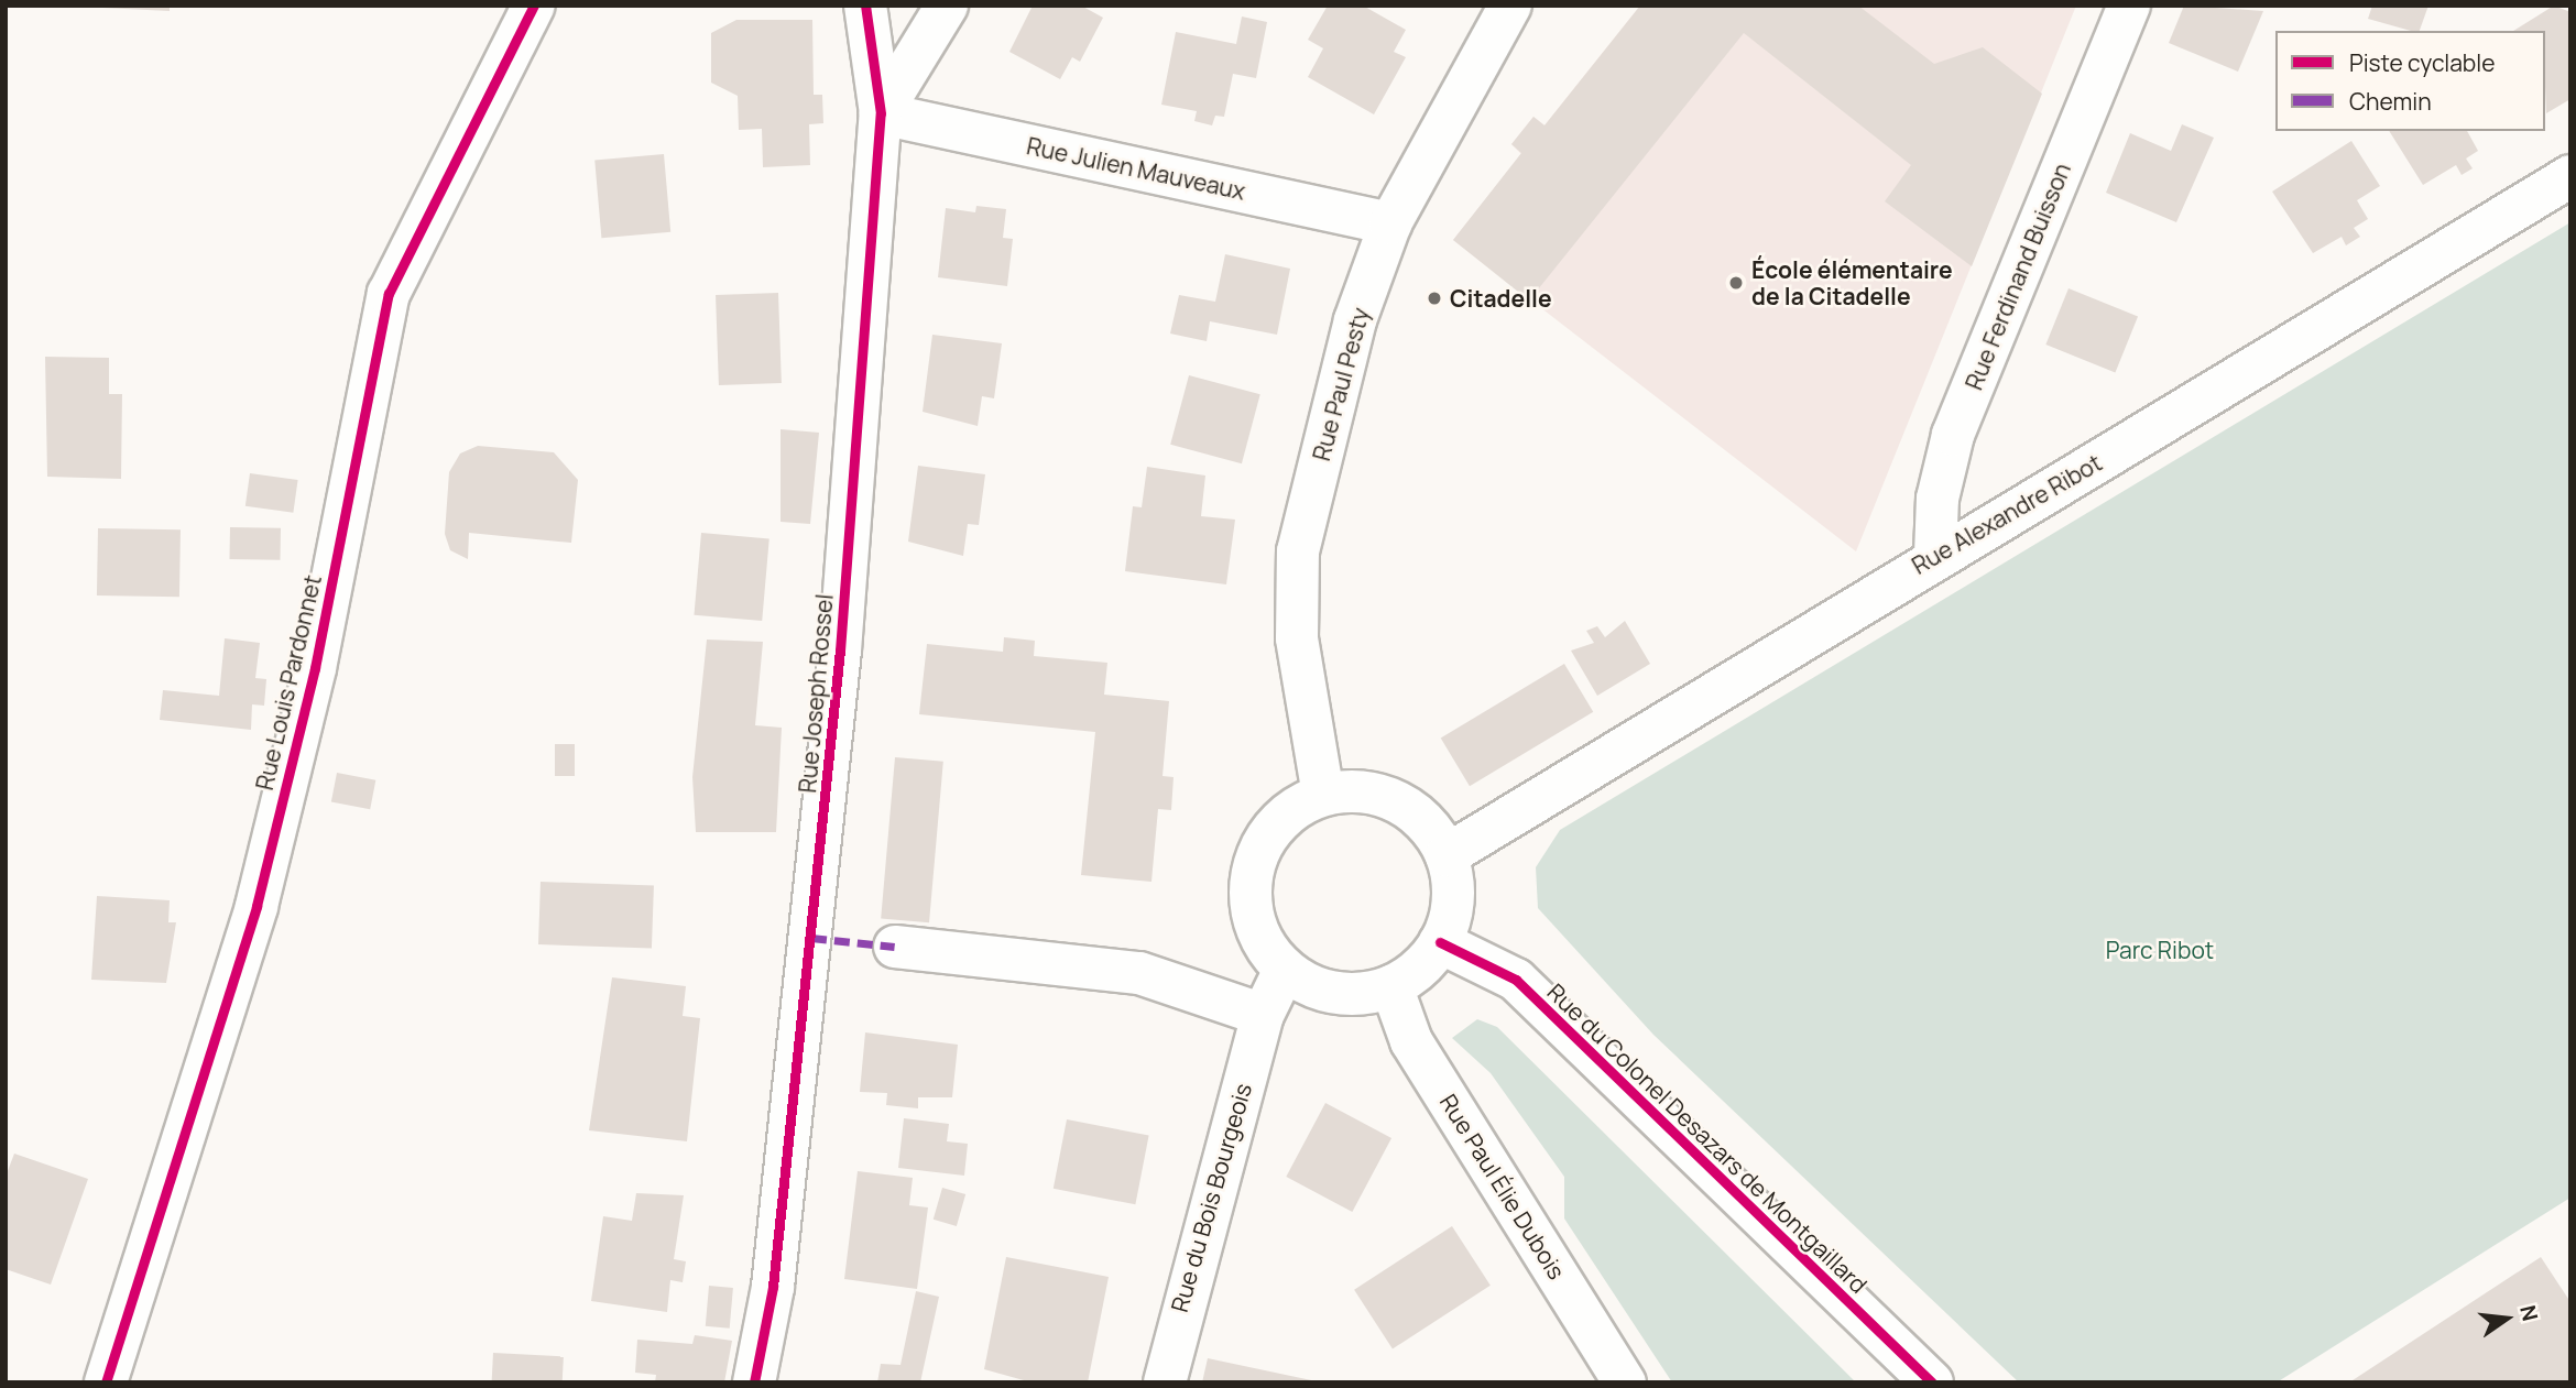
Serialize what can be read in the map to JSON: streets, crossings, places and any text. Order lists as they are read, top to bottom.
{
  "streets": {
    "street": [
      "Rue Julien Mauveaux",
      "Rue Ferdinand Buisson",
      "Rue Paul Pesty",
      "Rue Alexandre Ribot",
      "Rue Louis Pardonnet",
      "Rue Joseph Rossel",
      "Rue du Colonel Desazars de Montgaillard",
      "Rue Paul Élie Dubois",
      "Rue du Bois Bourgeois"
    ]
  },
  "crossings": [
    ["Rue Julien Mauveaux", "Rue Paul Pesty"],
    ["Rue Julien Mauveaux", "Rue Joseph Rossel"],
    ["Rue Ferdinand Buisson", "Rue Alexandre Ribot"],
    ["Rue Paul Pesty", "Rue Alexandre Ribot"],
    ["Rue Paul Pesty", "Rue du Colonel Desazars de Montgaillard"],
    ["Rue Paul Pesty", "Rue Paul Élie Dubois"],
    ["Rue Paul Pesty", "Rue du Bois Bourgeois"],
    ["Rue Alexandre Ribot", "Rue du Colonel Desazars de Montgaillard"],
    ["Rue Alexandre Ribot", "Rue Paul Élie Dubois"],
    ["Rue Alexandre Ribot", "Rue du Bois Bourgeois"],
    ["Rue du Colonel Desazars de Montgaillard", "Rue Paul Élie Dubois"],
    ["Rue du Colonel Desazars de Montgaillard", "Rue du Bois Bourgeois"],
    ["Rue Paul Élie Dubois", "Rue du Bois Bourgeois"]
  ],
  "parks": ["Parc Ribot"],
  "places": ["École élémentaire de la Citadelle", "Citadelle"],
  "legend": ["Piste cyclable", "Chemin"],
  "north": "right"
}
